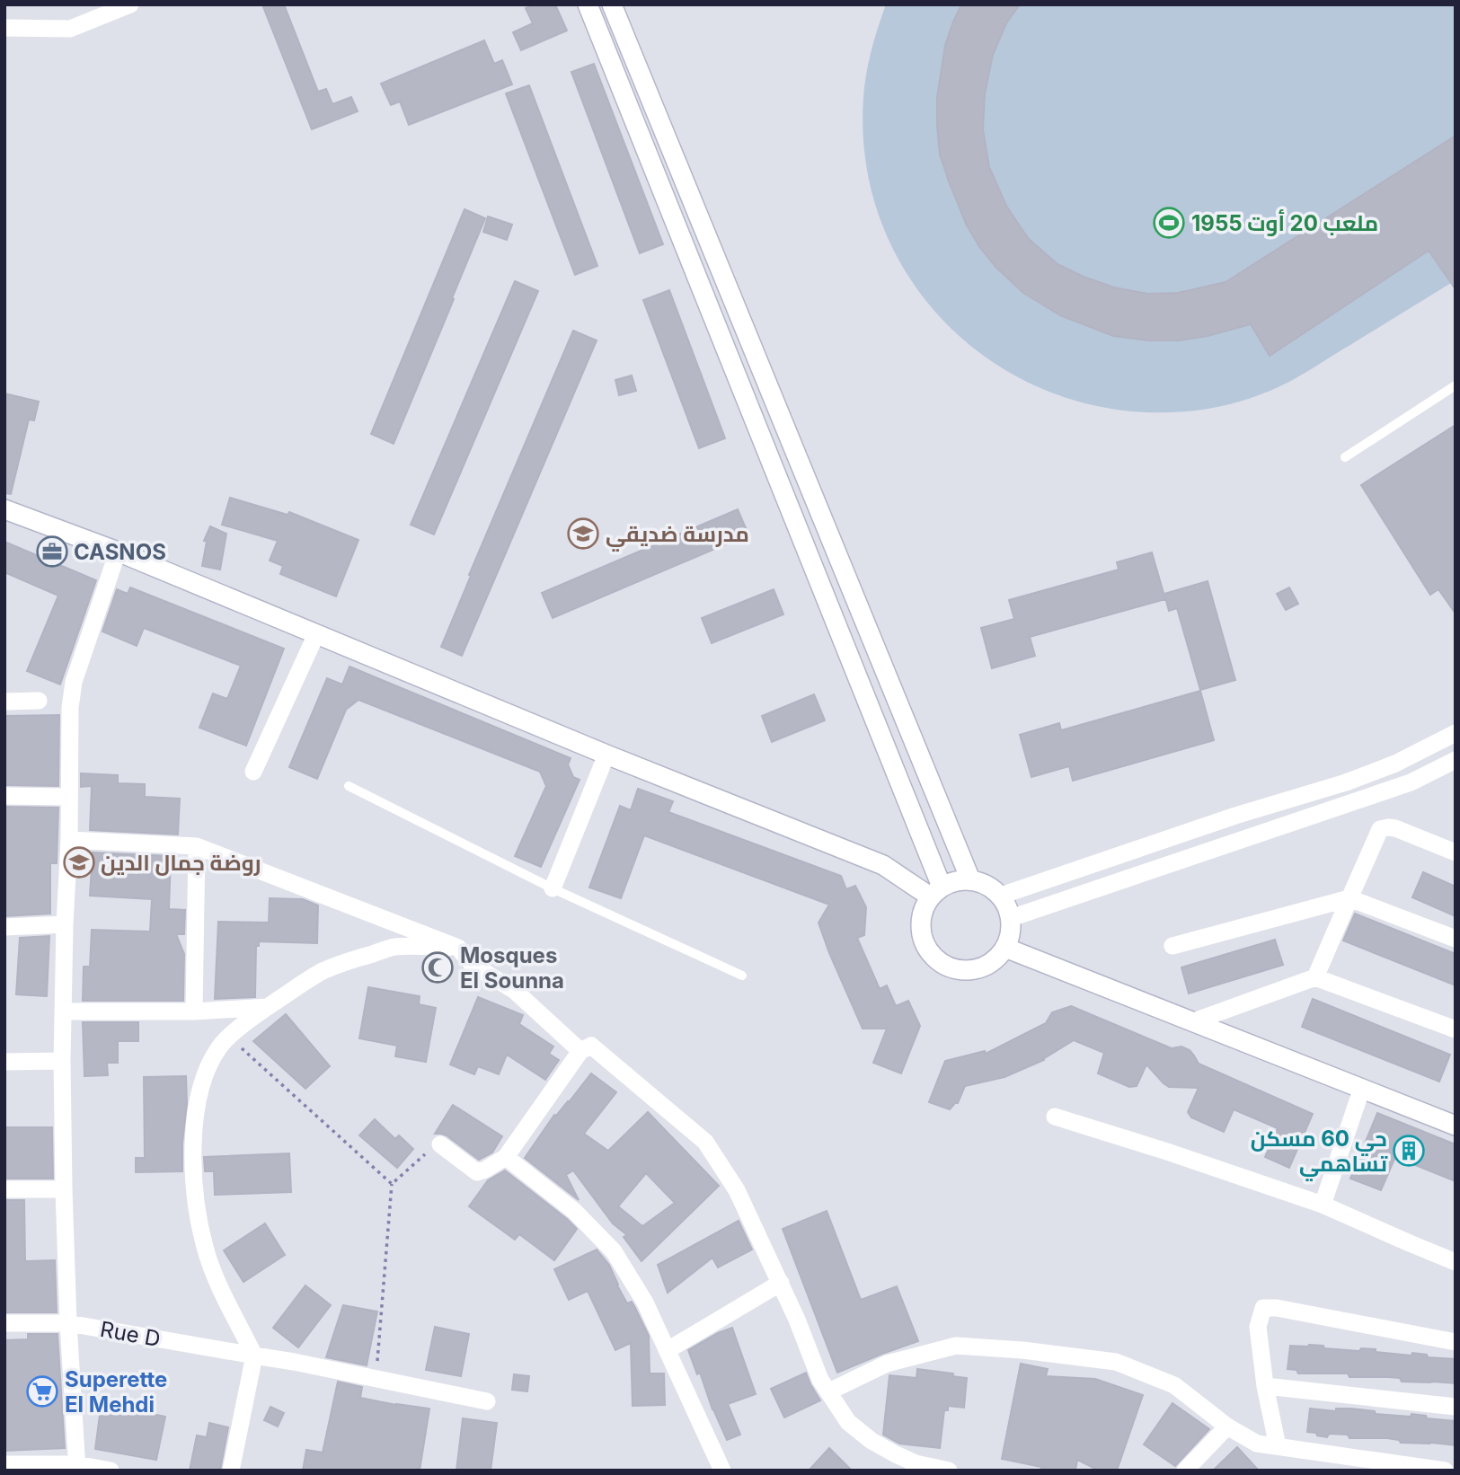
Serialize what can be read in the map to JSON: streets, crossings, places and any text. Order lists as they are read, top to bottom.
{
  "streets": {
    "street": ["Rue D"]
  },
  "places": {
    "sports": ["ملعب 20 أوت 1955"],
    "school or university": ["مدرسة ضديقي", "روضة جمال الدين"],
    "office": ["CASNOS"],
    "mosque": ["Mosques El Sounna"],
    "building": ["حي 60 مسكن تساهمي"],
    "supermarket": ["Superette El Mehdi"]
  }
}
